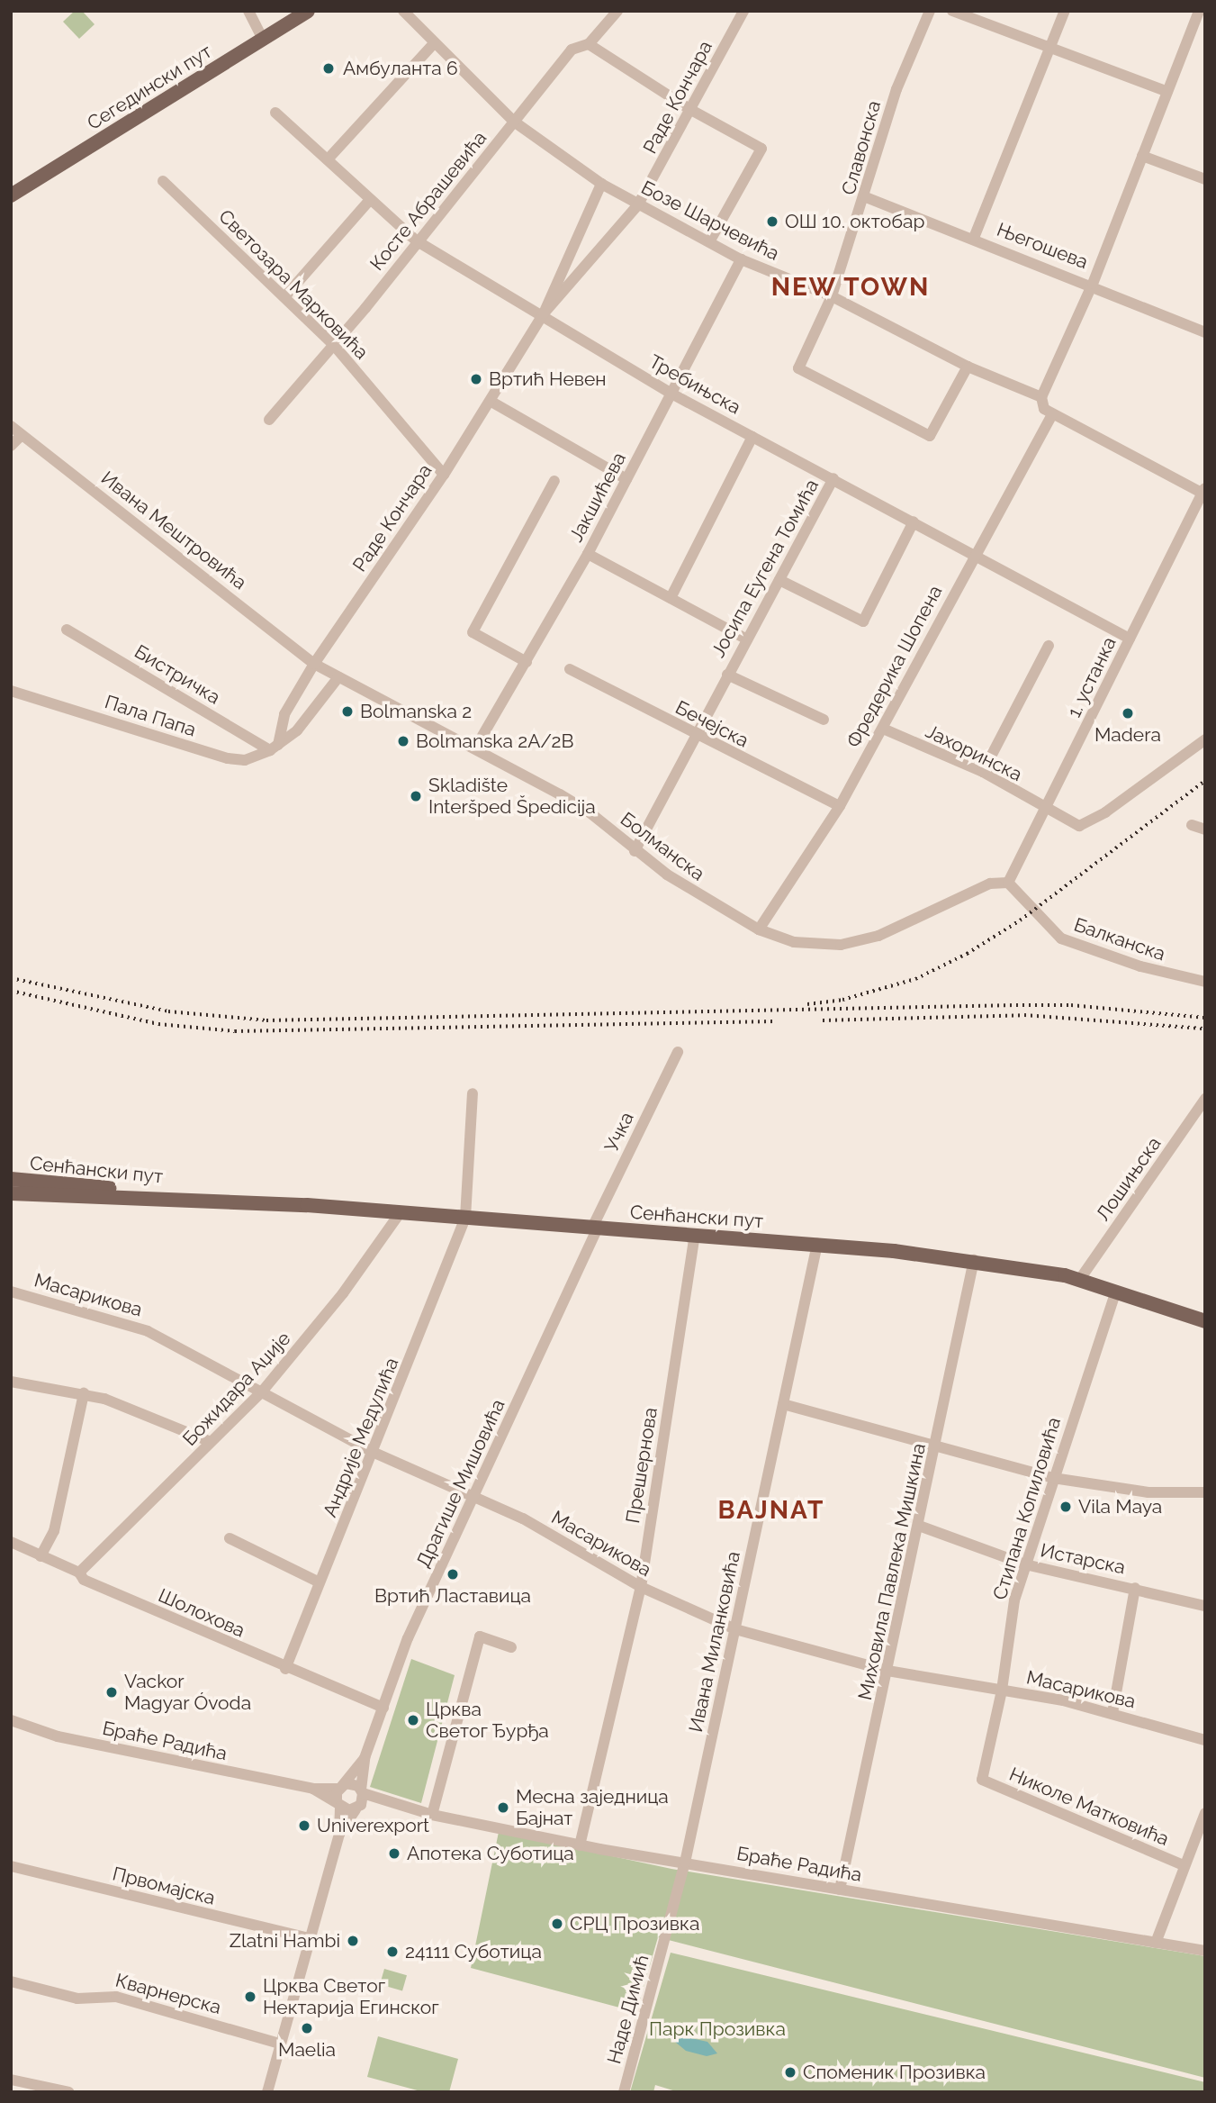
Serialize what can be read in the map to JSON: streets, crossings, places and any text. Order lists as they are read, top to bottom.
{
  "streets": {
    "main road": ["Сегедински пут", "Сенћански пут"],
    "street": [
      "Раде Кончара",
      "Славонска",
      "Косте Абрашевића",
      "Бозе Шарчевића",
      "Његошева",
      "Светозара Марковића",
      "Требињска",
      "Јакшићева",
      "Ивана Мештровића",
      "Јосипа Еугена Томића",
      "Фредерика Шопена",
      "Бистричка",
      "1. устанка",
      "Пала Папа",
      "Бечејска",
      "Јахоринска",
      "Болманска",
      "Балканска",
      "Учка",
      "Лошињска",
      "Масарикова",
      "Божидара Аџије",
      "Андрије Медулића",
      "Прешернова",
      "Драгише Мишовића",
      "Стипана Копиловића",
      "Истарска",
      "Миховила Павлека Мишкина",
      "Шолохова",
      "Ивана Миланковића",
      "Браће Радића",
      "Николе Матковића",
      "Првомајска",
      "Кварнерска",
      "Наде Димић"
    ]
  },
  "crossings": [
    ["Раде Кончара", "Бозе Шарчевића"],
    ["Раде Кончара", "Светозара Марковића"],
    ["Раде Кончара", "Требињска"],
    ["Раде Кончара", "Ивана Мештровића"],
    ["Раде Кончара", "Бистричка"],
    ["Раде Кончара", "Пала Папа"],
    ["Раде Кончара", "Болманска"],
    ["Славонска", "Бозе Шарчевића"],
    ["Славонска", "Његошева"],
    ["Косте Абрашевића", "Бозе Шарчевића"],
    ["Косте Абрашевића", "Светозара Марковића"],
    ["Косте Абрашевића", "Требињска"],
    ["Бозе Шарчевића", "Јакшићева"],
    ["Требињска", "Јакшићева"],
    ["Требињска", "Јосипа Еугена Томића"],
    ["Требињска", "Фредерика Шопена"],
    ["Требињска", "1. устанка"],
    ["Јакшићева", "Болманска"],
    ["Ивана Мештровића", "Болманска"],
    ["Јосипа Еугена Томића", "Бечејска"],
    ["Јосипа Еугена Томића", "Болманска"],
    ["Фредерика Шопена", "Бечејска"],
    ["Фредерика Шопена", "Јахоринска"],
    ["Фредерика Шопена", "Болманска"],
    ["Бистричка", "Пала Папа"],
    ["1. устанка", "Јахоринска"],
    ["1. устанка", "Болманска"],
    ["1. устанка", "Балканска"],
    ["Болманска", "Балканска"],
    ["Учка", "Сенћански пут"],
    ["Учка", "Драгише Мишовића"],
    ["Сенћански пут", "Лошињска"],
    ["Сенћански пут", "Божидара Аџије"],
    ["Сенћански пут", "Андрије Медулића"],
    ["Сенћански пут", "Прешернова"],
    ["Сенћански пут", "Драгише Мишовића"],
    ["Сенћански пут", "Стипана Копиловића"],
    ["Сенћански пут", "Миховила Павлека Мишкина"],
    ["Сенћански пут", "Ивана Миланковића"],
    ["Масарикова", "Божидара Аџије"],
    ["Масарикова", "Андрије Медулића"],
    ["Масарикова", "Прешернова"],
    ["Масарикова", "Драгише Мишовића"],
    ["Масарикова", "Стипана Копиловића"],
    ["Масарикова", "Миховила Павлека Мишкина"],
    ["Масарикова", "Ивана Миланковића"],
    ["Божидара Аџије", "Шолохова"],
    ["Андрије Медулића", "Шолохова"],
    ["Прешернова", "Браће Радића"],
    ["Драгише Мишовића", "Шолохова"],
    ["Драгише Мишовића", "Браће Радића"],
    ["Стипана Копиловића", "Истарска"],
    ["Стипана Копиловића", "Николе Матковића"],
    ["Истарска", "Миховила Павлека Мишкина"],
    ["Миховила Павлека Мишкина", "Браће Радића"],
    ["Ивана Миланковића", "Браће Радића"],
    ["Ивана Миланковића", "Наде Димић"],
    ["Браће Радића", "Наде Димић"]
  ],
  "districts": ["NEW TOWN", "BAJNAT"],
  "parks": ["Парк Прозивка"],
  "places": [
    "Амбуланта 6",
    "ОШ 10. октобар",
    "Вртић Невен",
    "Bolmanska 2",
    "Madera",
    "Bolmanska 2A/2B",
    "Skladište Interšped Špedicija",
    "Vila Maya",
    "Вртић Ластавица",
    "Vackor Magyar Óvoda",
    "Црква Светог Ђурђа",
    "Месна заједница Бајнат",
    "Univerexport",
    "Апотека Суботица",
    "СРЦ Прозивка",
    "Zlatni Hambi",
    "24111 Суботица",
    "Црква Светог Нектарија Егинског",
    "Maelia",
    "Споменик Прозивка"
  ]
}
